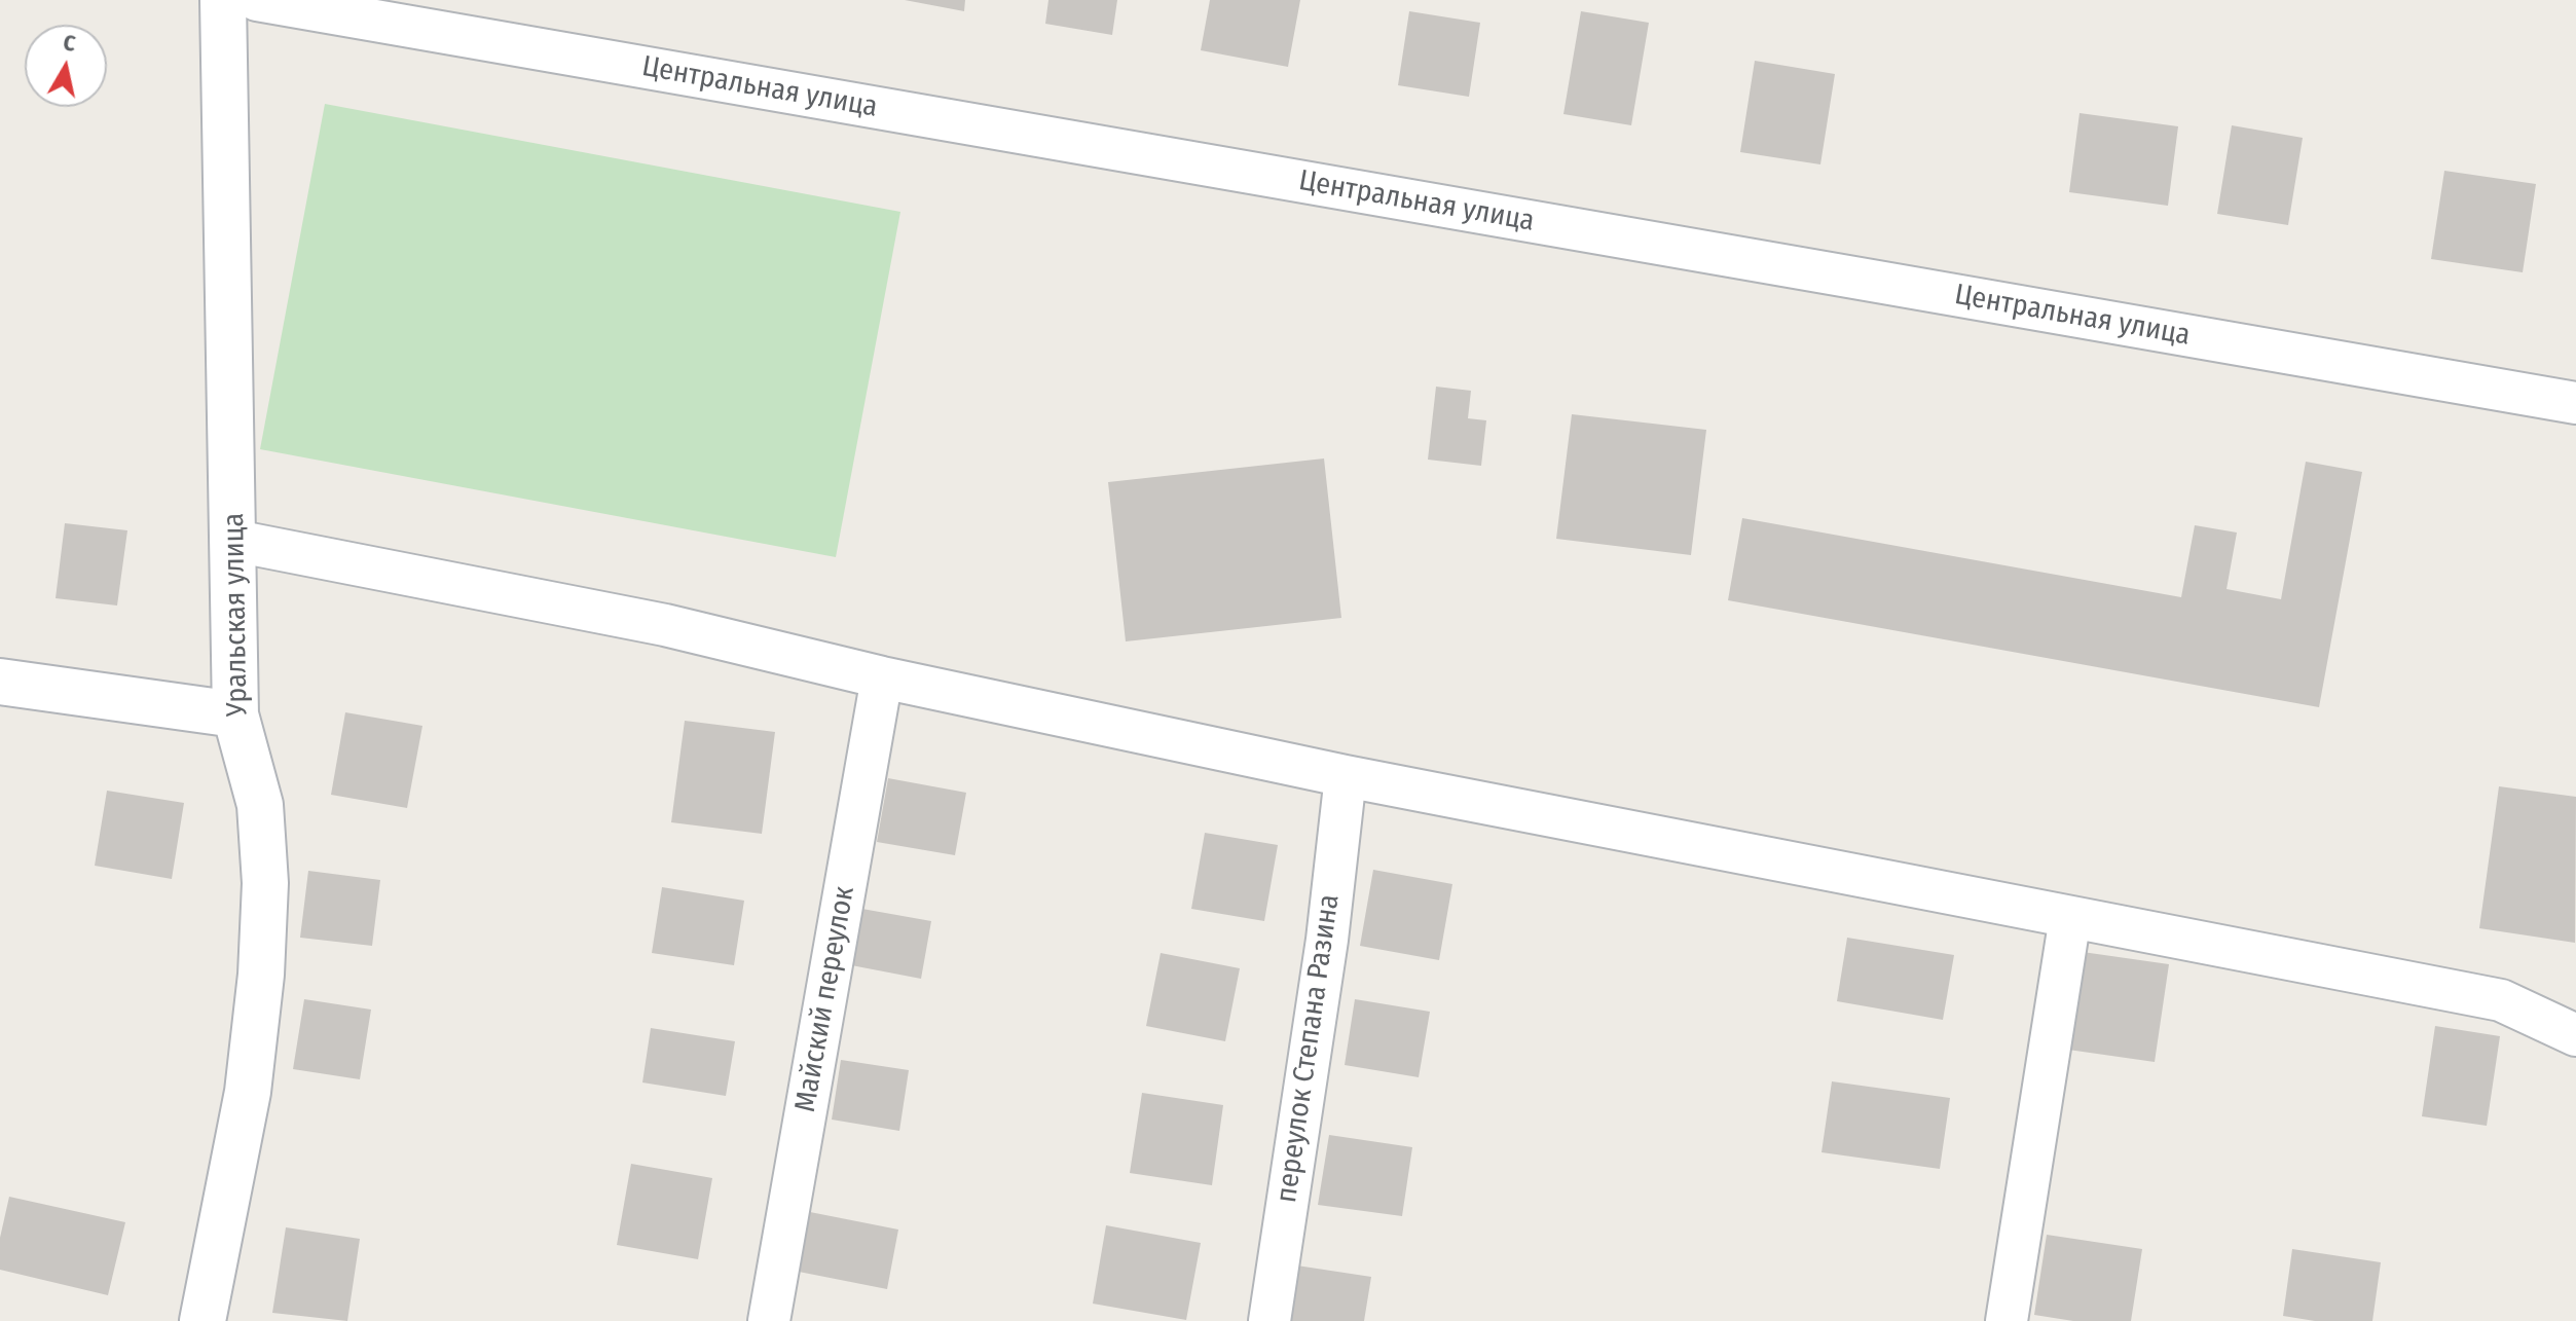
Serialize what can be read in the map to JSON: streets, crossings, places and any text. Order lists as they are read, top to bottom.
{
  "streets": {
    "street": [
      "Центральная улица",
      "Уральская улица",
      "Майский переулок",
      "переулок Степана Разина"
    ]
  },
  "north": "top"
}
